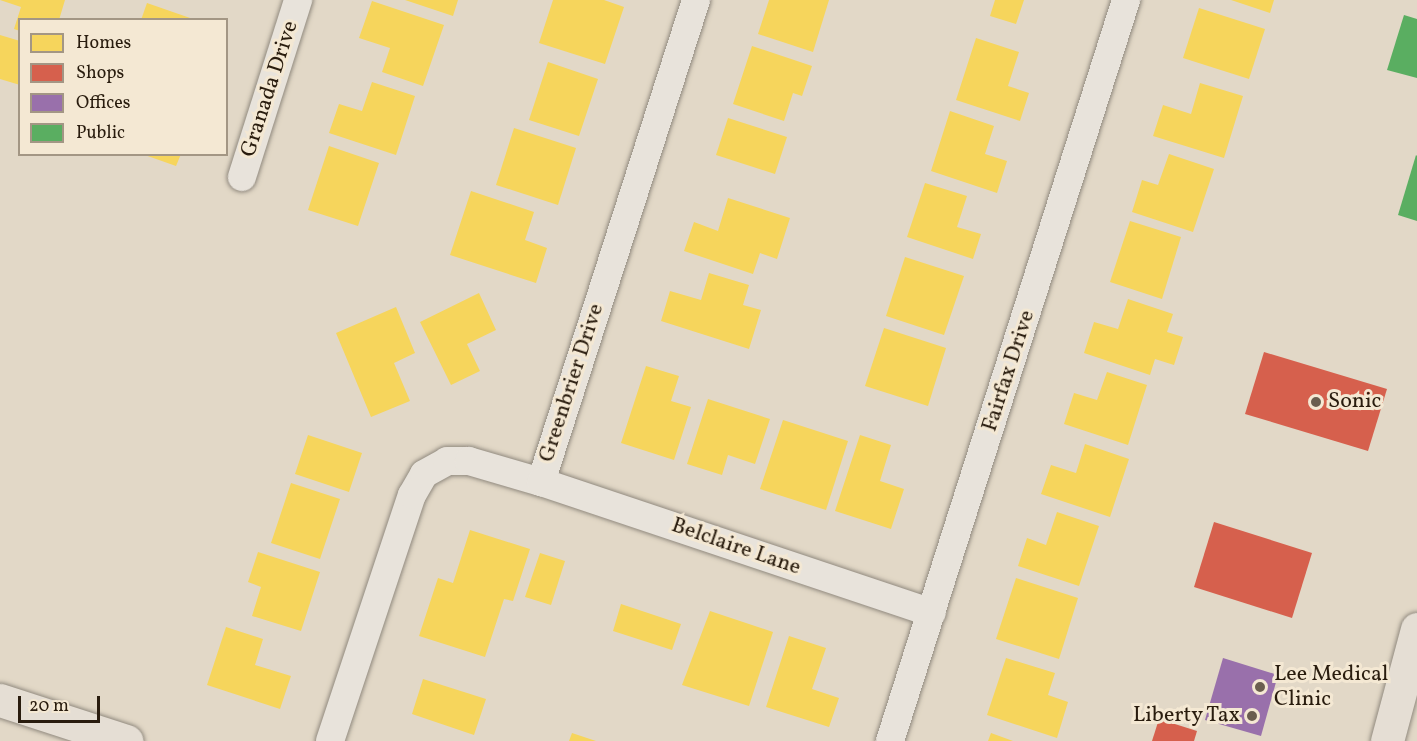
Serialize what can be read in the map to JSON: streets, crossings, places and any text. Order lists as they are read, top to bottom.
{
  "streets": {
    "street": [
      "Granada Drive",
      "Fairfax Drive",
      "Greenbrier Drive",
      "Belclaire Lane"
    ]
  },
  "crossings": [
    ["Fairfax Drive", "Belclaire Lane"],
    ["Greenbrier Drive", "Belclaire Lane"]
  ],
  "places": ["Sonic", "Lee Medical Clinic", "Liberty Tax"],
  "legend": [
    "Homes",
    "Shops",
    "Offices",
    "Public"
  ],
  "scale_bar": "20 m"
}
